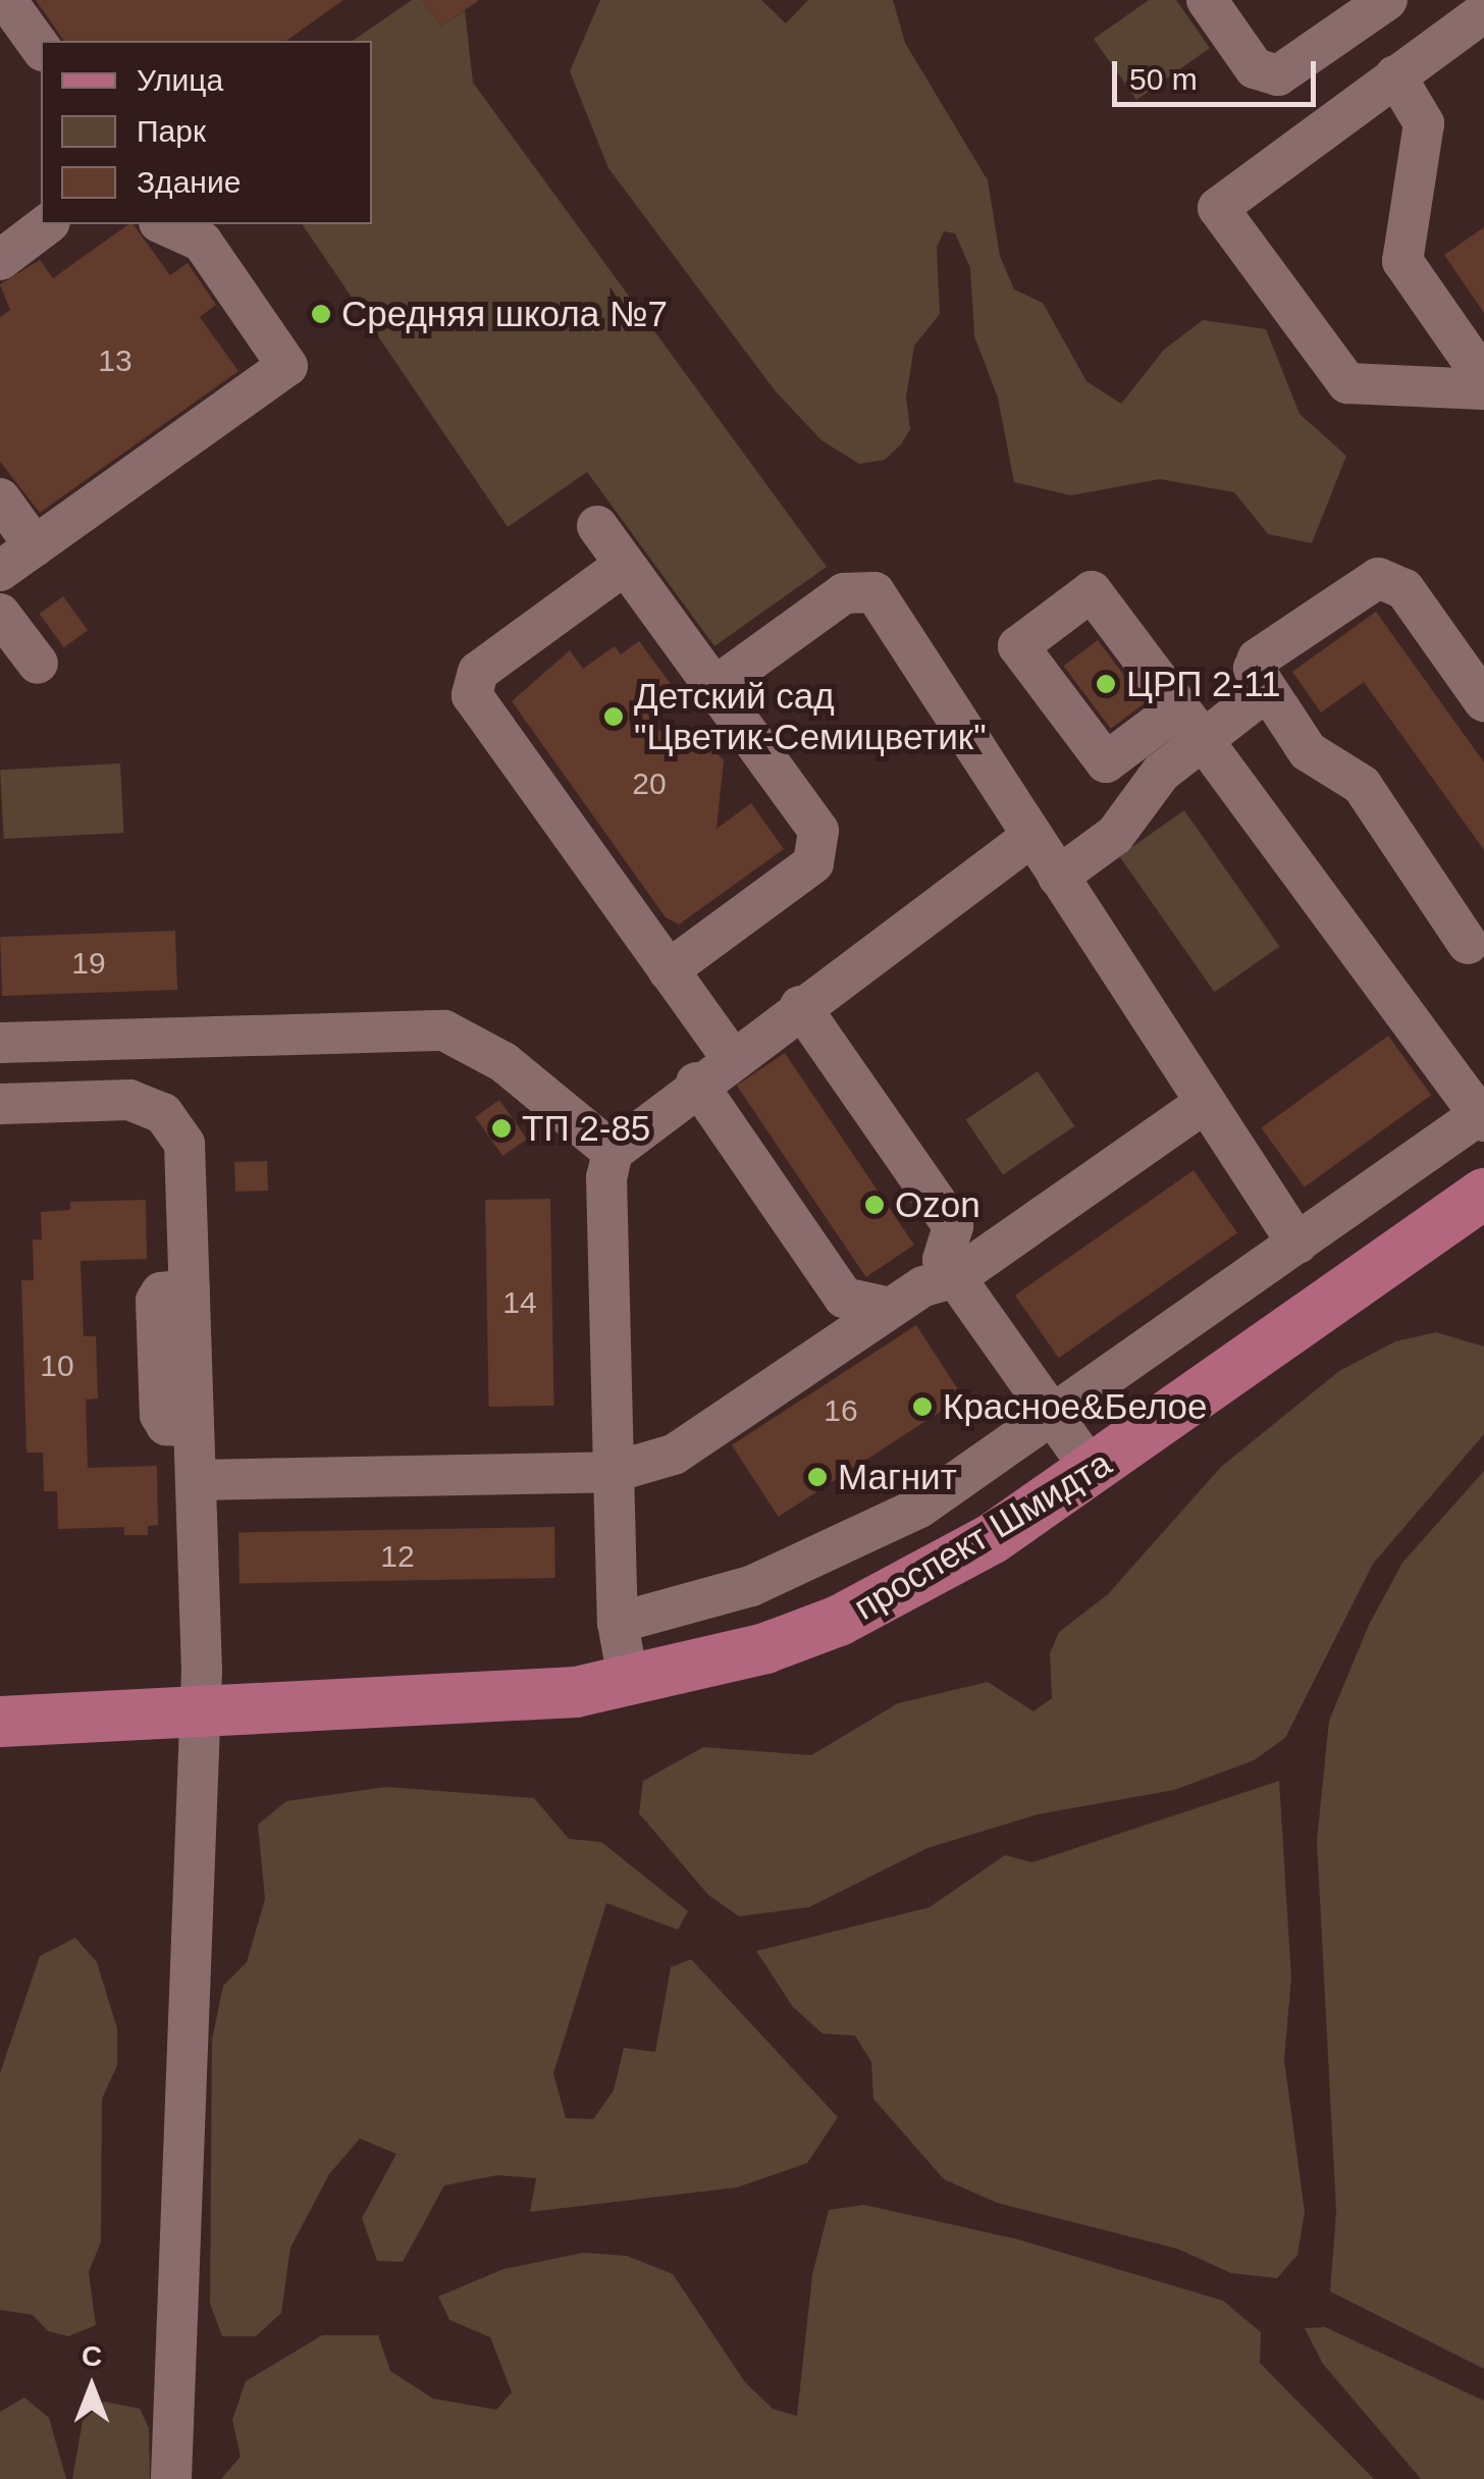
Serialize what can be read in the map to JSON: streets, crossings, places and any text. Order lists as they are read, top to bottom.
{
  "streets": {
    "main road": ["проспект Шмидта"]
  },
  "places": [
    "Средняя школа №7",
    "ЦРП 2-11",
    "Детский сад \"Цветик-Семицветик\"",
    "ТП 2-85",
    "Ozon",
    "Красное&Белое",
    "Магнит"
  ],
  "house_numbers": [
    "13",
    "20",
    "19",
    "14",
    "10",
    "16",
    "12"
  ],
  "legend": ["Улица", "Парк", "Здание"],
  "scale_bar": "50 m",
  "north": "top"
}
